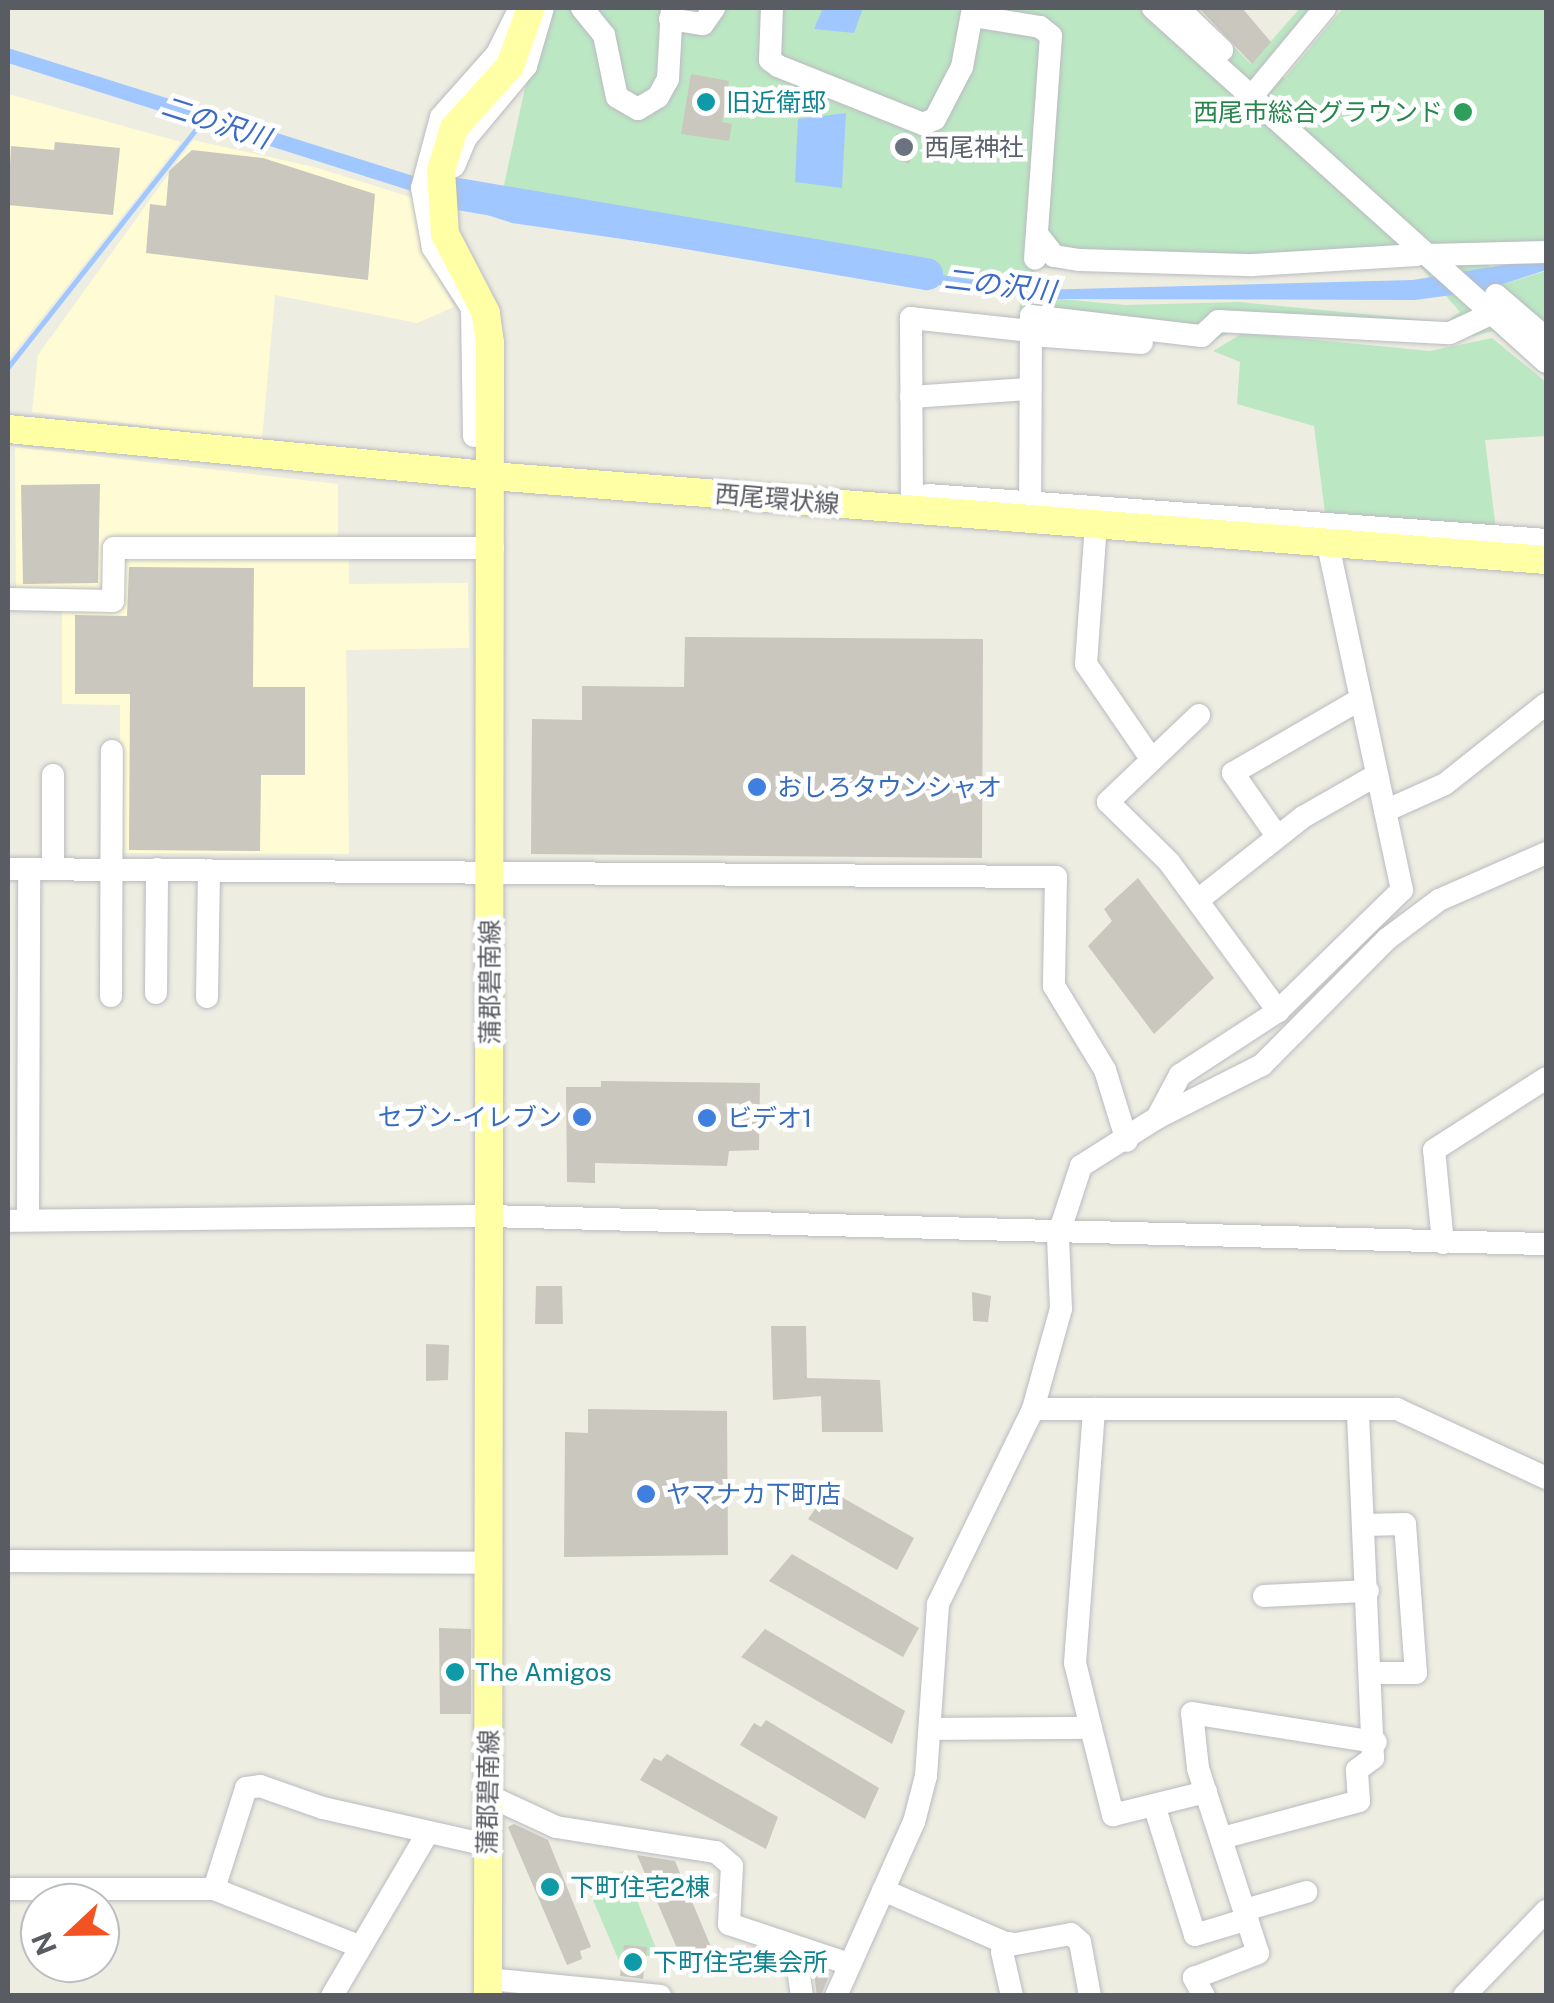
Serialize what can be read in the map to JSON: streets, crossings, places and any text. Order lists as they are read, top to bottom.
{
  "streets": {
    "main road": ["西尾環状線", "蒲郡碧南線"]
  },
  "crossings": [
    ["西尾環状線", "蒲郡碧南線"]
  ],
  "water": ["二の沢川"],
  "places": [
    "旧近衛邸",
    "西尾市総合グラウンド",
    "西尾神社",
    "おしろタウンシャオ",
    "セブン-イレブン",
    "ビデオ1",
    "ヤマナカ下町店",
    "The Amigos",
    "下町住宅2棟",
    "下町住宅集会所"
  ],
  "north": "left"
}
